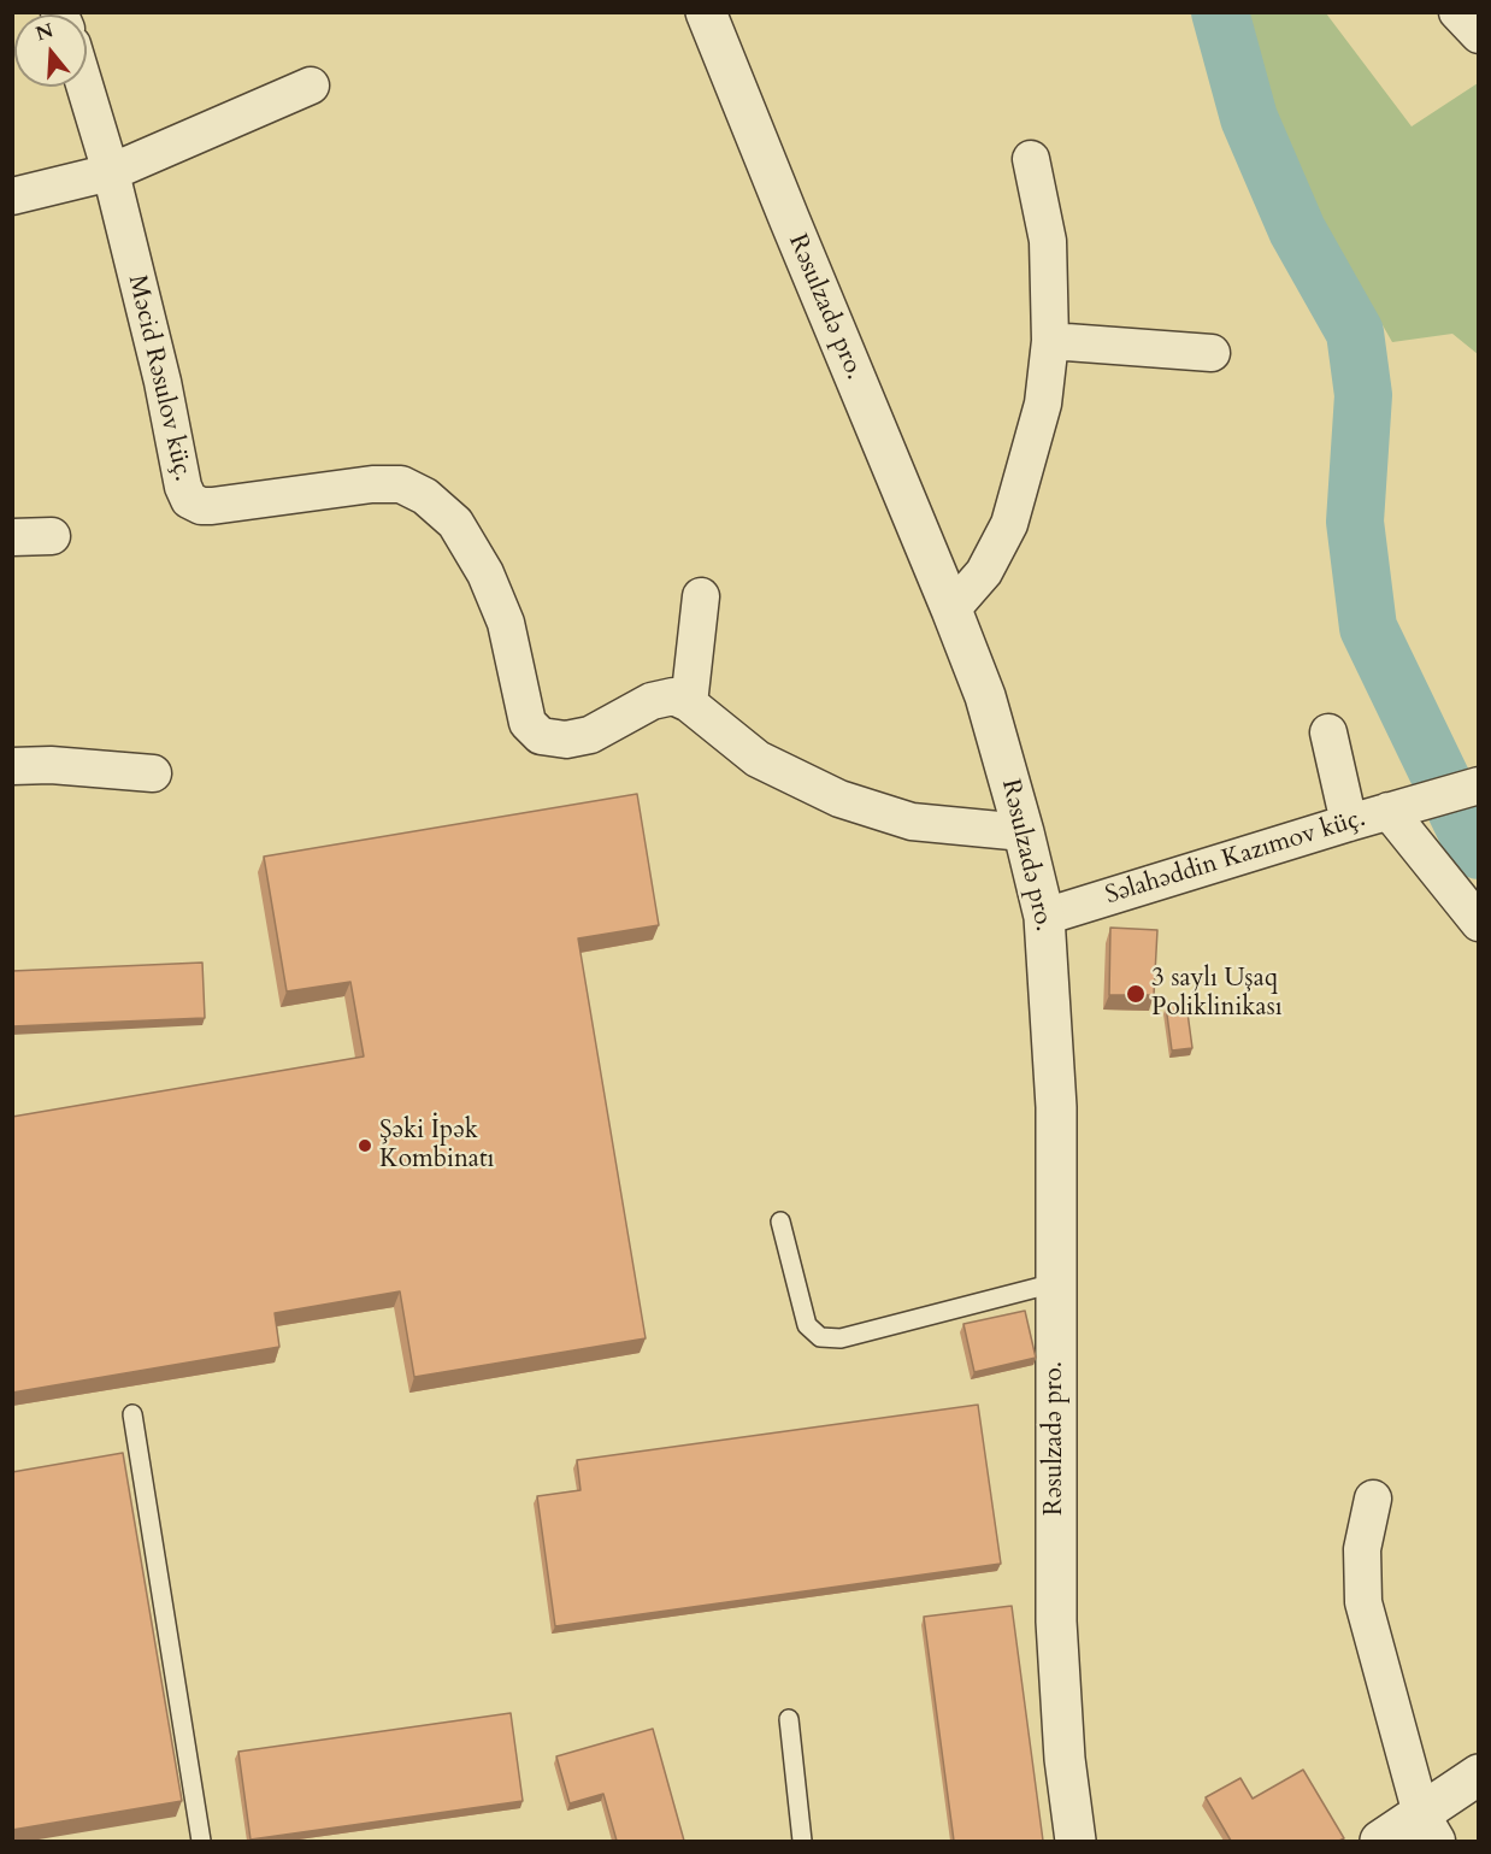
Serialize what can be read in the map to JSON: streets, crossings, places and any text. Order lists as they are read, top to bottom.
{
  "streets": {
    "street": ["Rəsulzadə pro.", "Məcid Rəsulov küç.", "Səlahəddin Kazımov küç."]
  },
  "crossings": [
    ["Rəsulzadə pro.", "Səlahəddin Kazımov küç."]
  ],
  "places": ["3 saylı Uşaq Poliklinikası", "Şəki İpək Kombinatı"],
  "north": "top"
}
